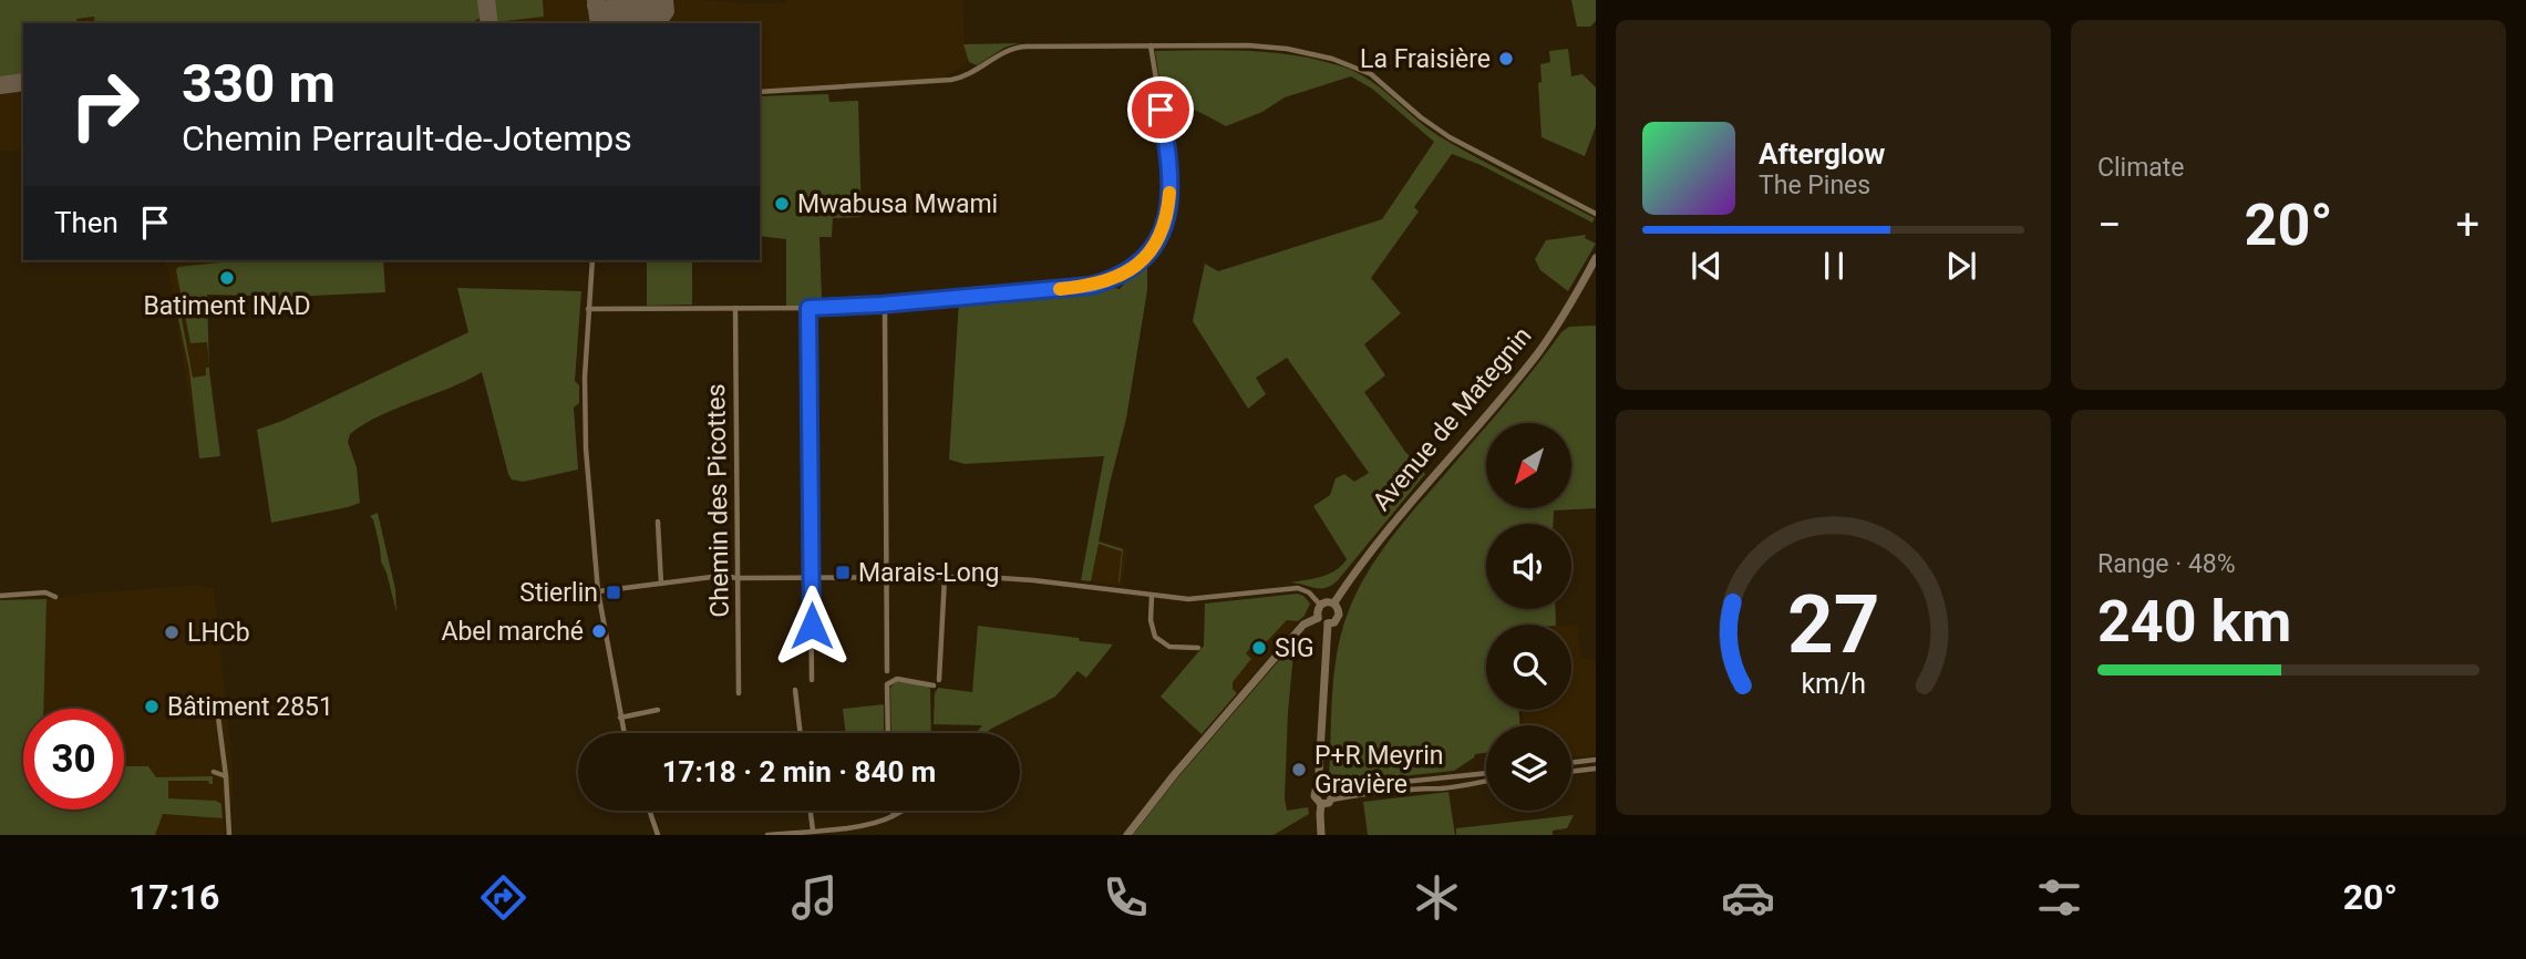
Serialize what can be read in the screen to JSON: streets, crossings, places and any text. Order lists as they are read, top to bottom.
{
  "streets": {
    "main road": ["Avenue de Mategnin"],
    "street": ["Chemin des Picottes"]
  },
  "places": {
    "other": [
      "La Fraisière",
      "Mwabusa Mwami",
      "Batiment INAD",
      "Abel marché",
      "LHCb",
      "SIG",
      "Bâtiment 2851",
      "P+R Meyrin Gravière"
    ],
    "transit": ["Marais-Long", "Stierlin"]
  },
  "north": "bottom left",
  "page": {
    "tile": [
      "Climate",
      ["Range · 48%", "240 km"]
    ],
    "turn": ["330 m", "Chemin Perrault-de-Jotemps"],
    "song": ["Afterglow", "The Pines"],
    "then": "Then",
    "heat": ["−", "20°", "+"],
    "limit": "30",
    "trip": "17:18 · 2 min · 840 m",
    "tabs": ["17:16", "20°"],
    "gauge": ["27", "km/h"]
  }
}
